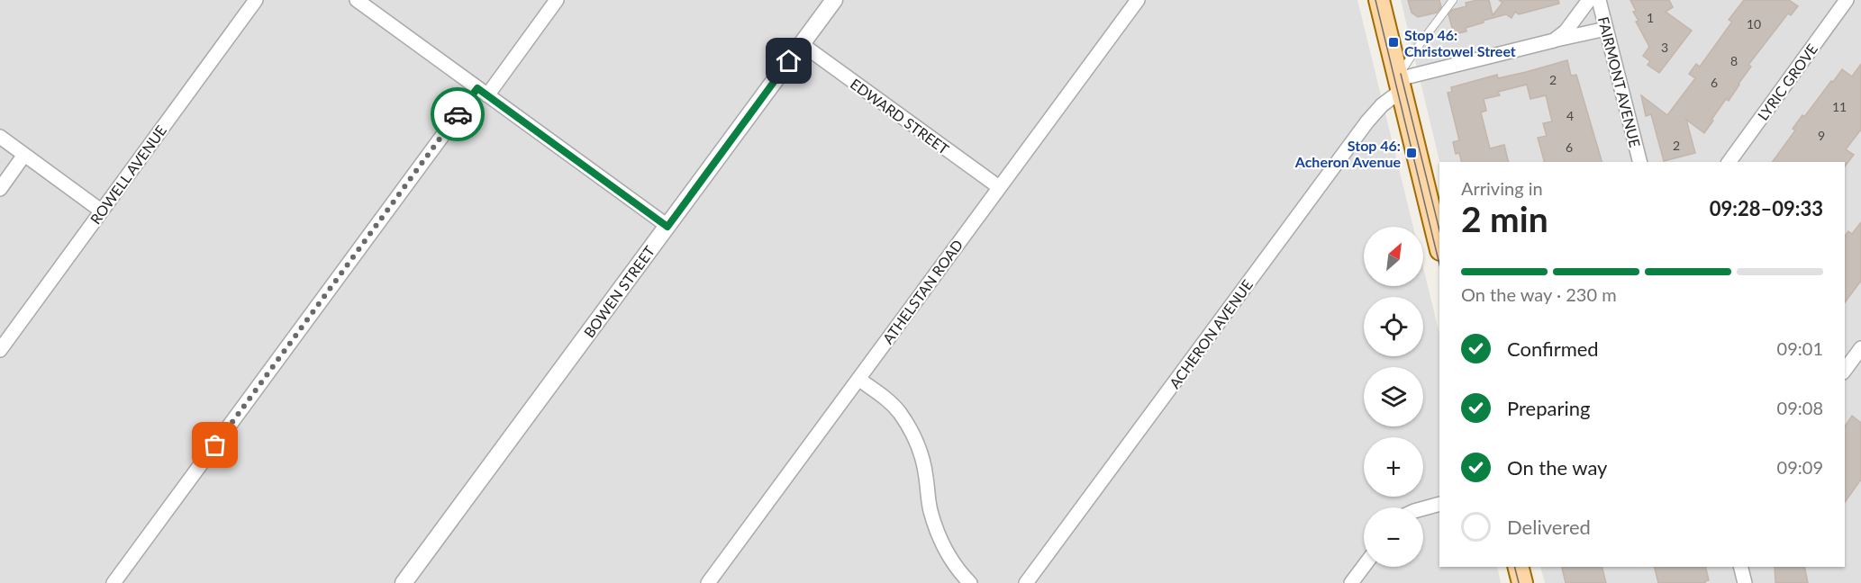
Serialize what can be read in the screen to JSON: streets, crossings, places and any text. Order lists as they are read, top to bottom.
{
  "streets": {
    "street": [
      "FAIRMONT AVENUE",
      "LYRIC GROVE",
      "EDWARD STREET",
      "ROWELL AVENUE",
      "BOWEN STREET",
      "ATHELSTAN ROAD",
      "ACHERON AVENUE"
    ]
  },
  "crossings": [
    ["EDWARD STREET", "BOWEN STREET"],
    ["EDWARD STREET", "ATHELSTAN ROAD"]
  ],
  "places": {
    "transit": ["Stop 46: Christowel Street", "Stop 46: Acheron Avenue"]
  },
  "house_numbers": [
    "1",
    "10",
    "3",
    "8",
    "2",
    "6",
    "11",
    "4",
    "9",
    "2",
    "6"
  ],
  "north": "top right",
  "page": {
    "heading": ["2 min", "Arriving in", "09:28–09:33"],
    "map_buttons": ["+", "−"],
    "bar": "On the way · 230 m",
    "list": [
      ["Confirmed", "09:01"],
      ["Preparing", "09:08"],
      ["On the way", "09:09"],
      "Delivered"
    ]
  }
}
